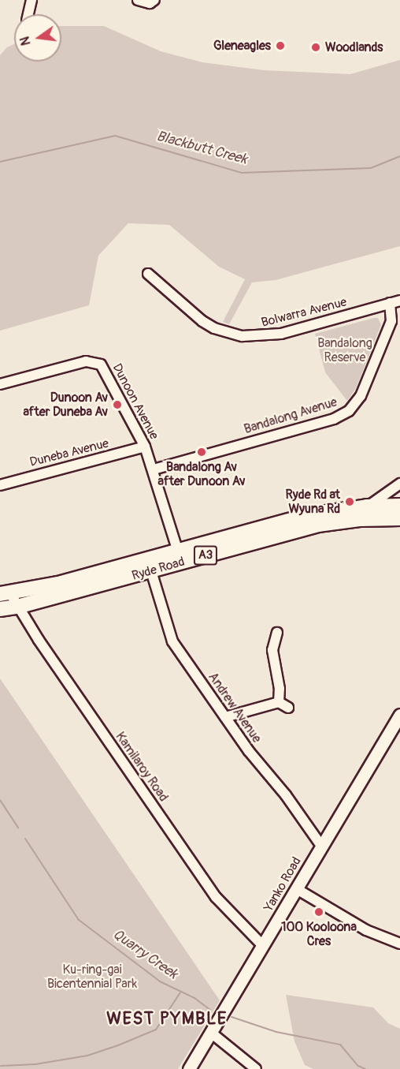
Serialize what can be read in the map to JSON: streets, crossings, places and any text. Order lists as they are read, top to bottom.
{
  "streets": {
    "highway": ["A3", "Ryde Road"],
    "main road": ["Yanko Road"],
    "street": [
      "Bolwarra Avenue",
      "Dunoon Avenue",
      "Bandalong Avenue",
      "Duneba Avenue",
      "Andrew Avenue",
      "Kamilaroy Road"
    ]
  },
  "crossings": [
    ["Bolwarra Avenue", "Bandalong Avenue"],
    ["Dunoon Avenue", "Bandalong Avenue"],
    ["Dunoon Avenue", "Duneba Avenue"],
    ["Dunoon Avenue", "Ryde Road"],
    ["Ryde Road", "Andrew Avenue"],
    ["Ryde Road", "Kamilaroy Road"],
    ["Andrew Avenue", "Yanko Road"],
    ["Kamilaroy Road", "Yanko Road"]
  ],
  "districts": ["WEST PYMBLE"],
  "water": ["Blackbutt Creek", "Quarry Creek"],
  "parks": ["Bandalong Reserve", "Ku-ring-gai Bicentennial Park"],
  "places": [
    "Gleneagles",
    "Woodlands",
    "Dunoon Av after Duneba Av",
    "Bandalong Av after Dunoon Av",
    "Ryde Rd at Wyuna Rd",
    "100 Kooloona Cres"
  ],
  "north": "left"
}
